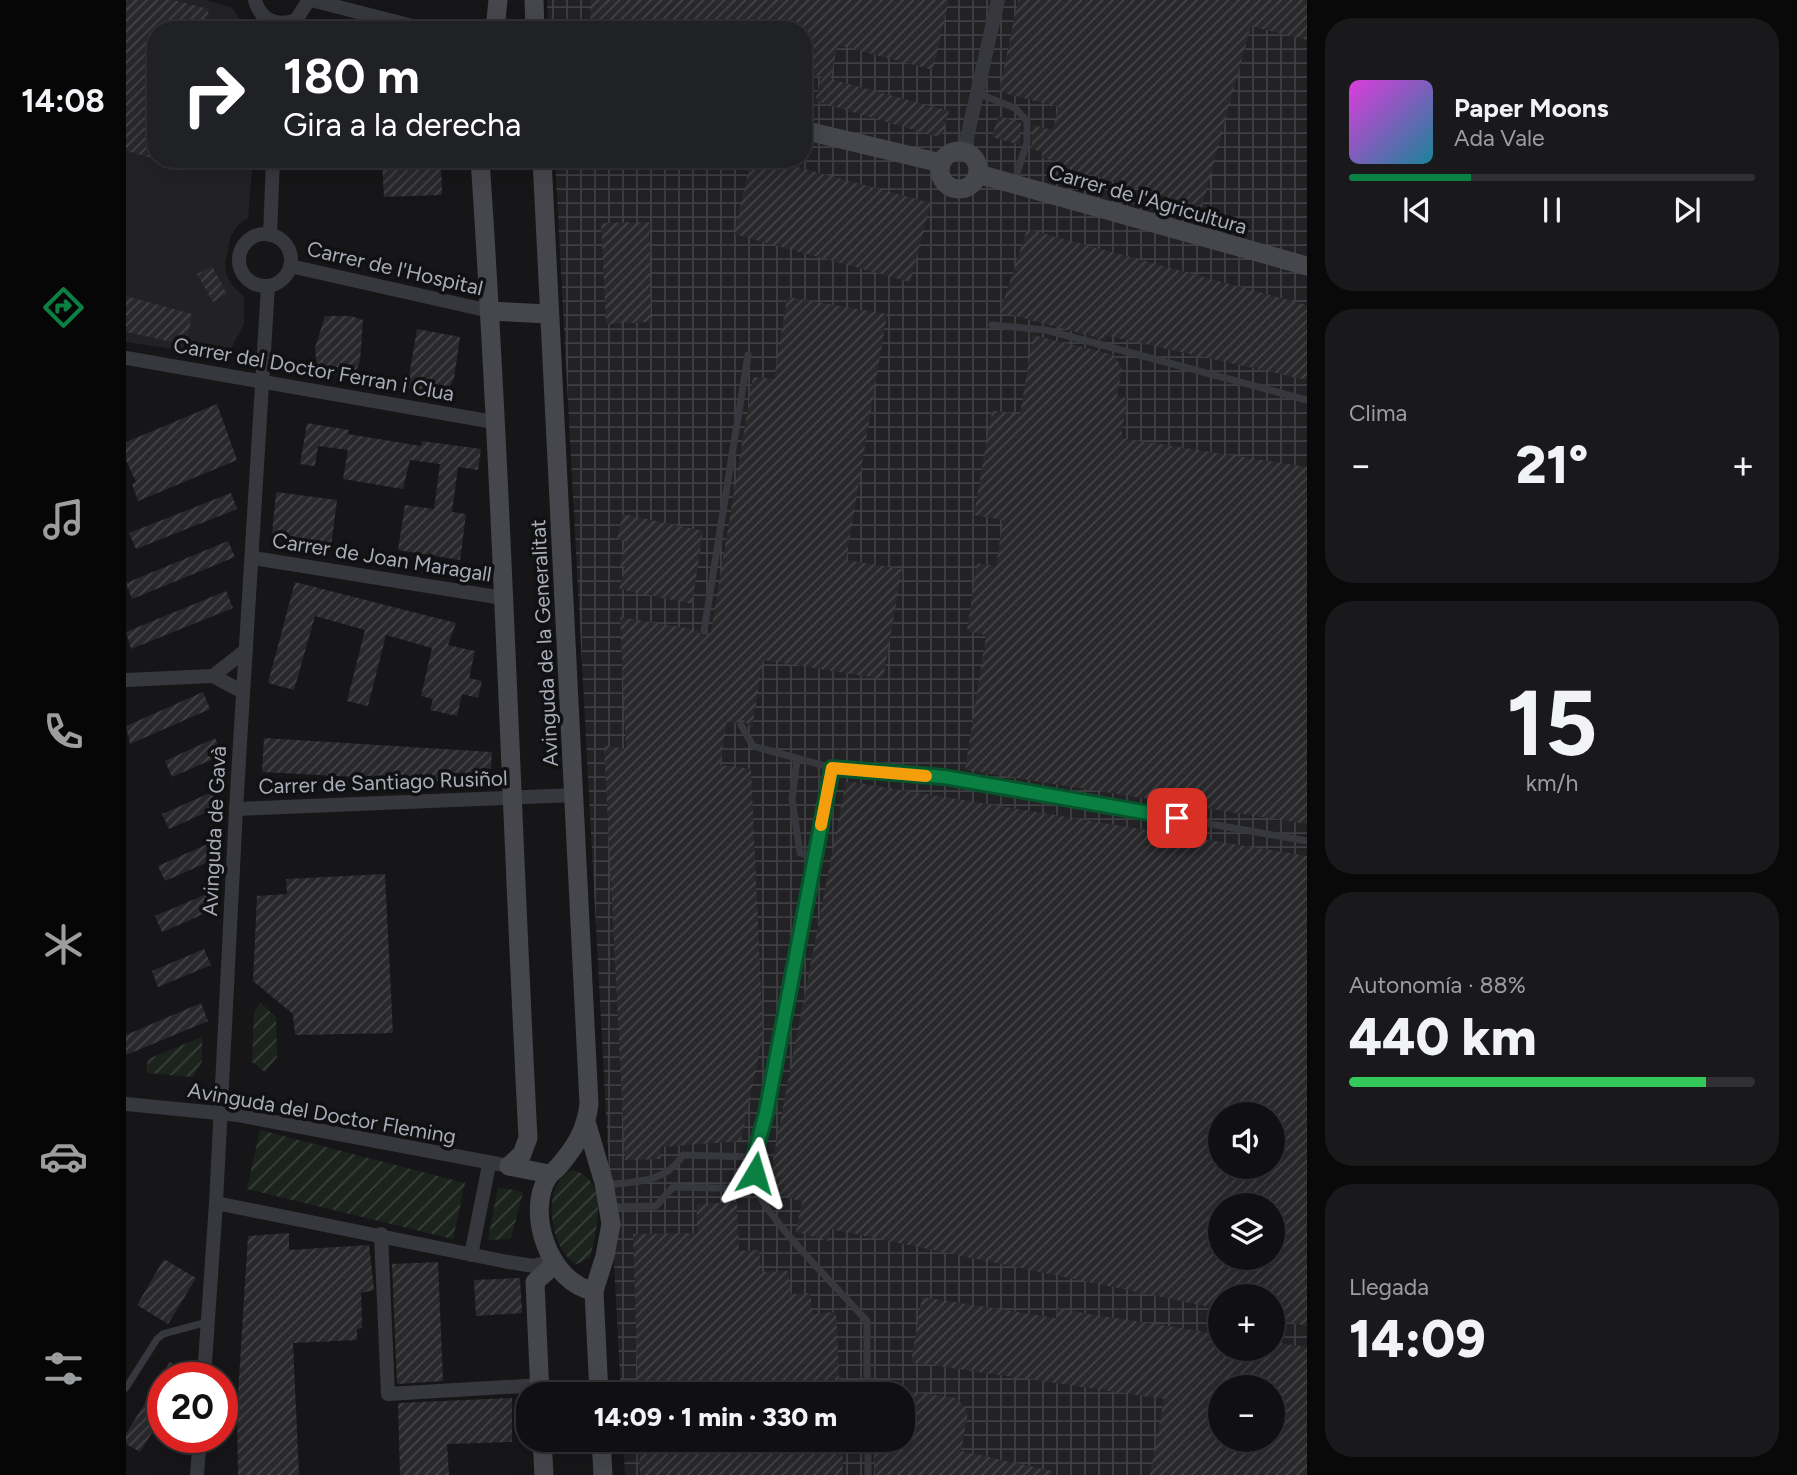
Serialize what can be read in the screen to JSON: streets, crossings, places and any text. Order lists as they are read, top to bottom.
{
  "streets": {
    "street": [
      "Carrer de l'Agricultura",
      "Carrer de l'Hospital",
      "Carrer del Doctor Ferran i Clua",
      "Carrer de Joan Maragall",
      "Avinguda de la Generalitat",
      "Carrer de Santiago Rusiñol",
      "Avinguda de Gavà",
      "Avinguda del Doctor Fleming"
    ]
  },
  "crossings": [
    ["Carrer de l'Hospital", "Avinguda de Gavà"],
    ["Carrer del Doctor Ferran i Clua", "Avinguda de Gavà"],
    ["Carrer de Joan Maragall", "Avinguda de Gavà"],
    ["Avinguda de la Generalitat", "Carrer de Santiago Rusiñol"],
    ["Carrer de Santiago Rusiñol", "Avinguda de Gavà"],
    ["Avinguda de Gavà", "Avinguda del Doctor Fleming"]
  ],
  "page": {
    "tabs": "14:08",
    "turn": ["180 m", "Gira a la derecha"],
    "song": ["Paper Moons", "Ada Vale"],
    "tile": [
      "Clima",
      ["15", "km/h"],
      ["Autonomía · 88%", "440 km"],
      ["Llegada", "14:09"]
    ],
    "heat": ["−", "21°", "+"],
    "map_buttons": ["+", "−"],
    "limit": "20",
    "trip": "14:09 · 1 min · 330 m"
  }
}
